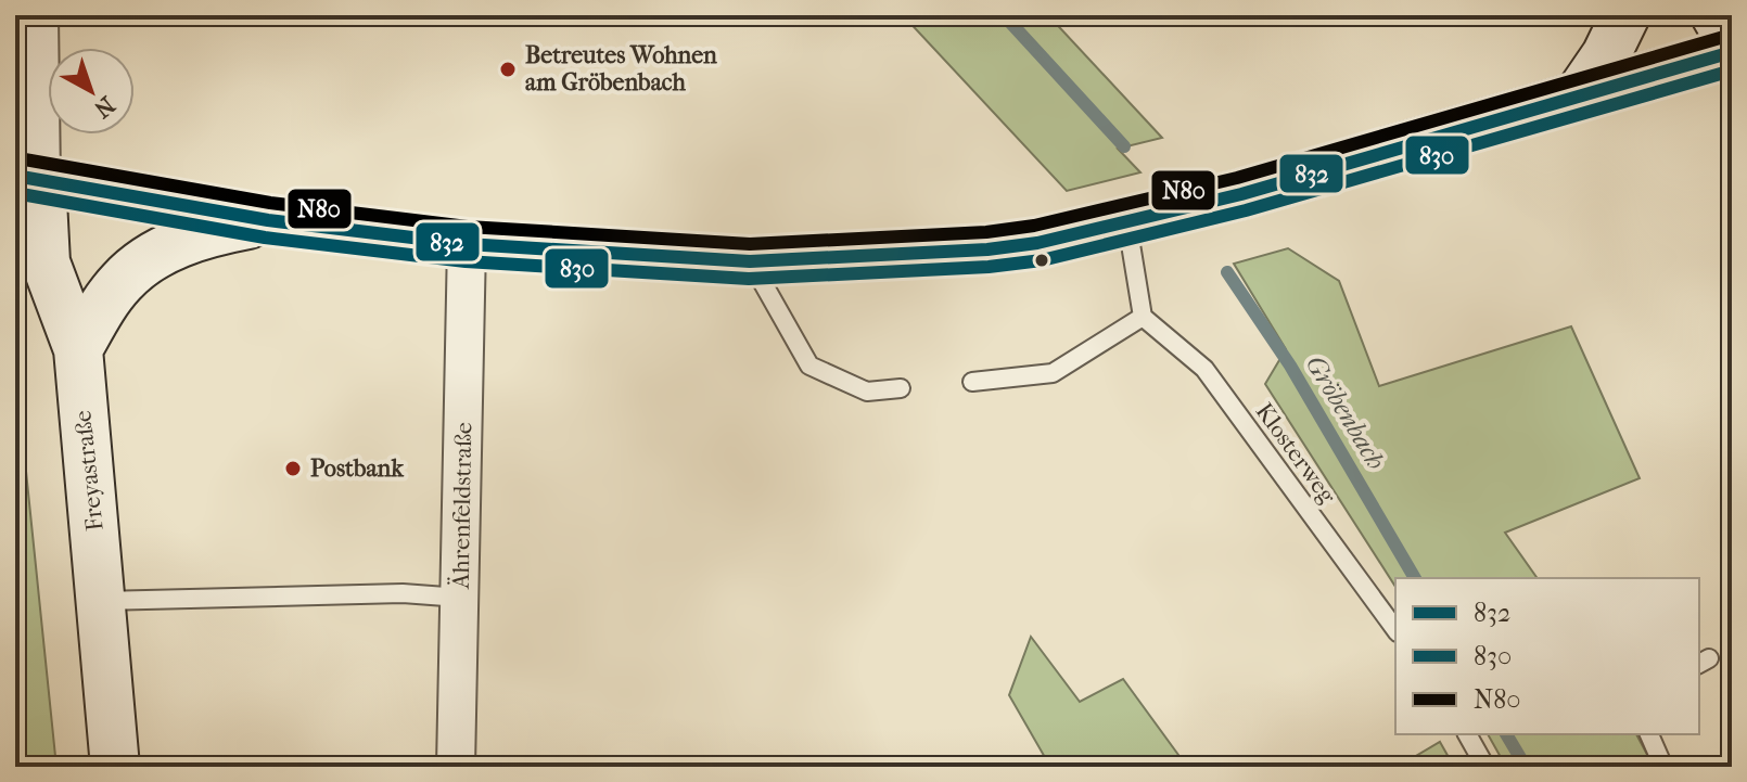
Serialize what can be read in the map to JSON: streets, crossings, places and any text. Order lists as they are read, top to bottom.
{
  "streets": {
    "main road": ["Freyastraße"],
    "street": ["Ährenfeldstraße"],
    "lane": ["Klosterweg"]
  },
  "water": ["Gröbenbach"],
  "places": ["Betreutes Wohnen am Gröbenbach", "Postbank"],
  "lines": ["transit line N80", "transit line 832", "transit line 830"],
  "legend": ["832", "830", "N80"],
  "north": "bottom right"
}
